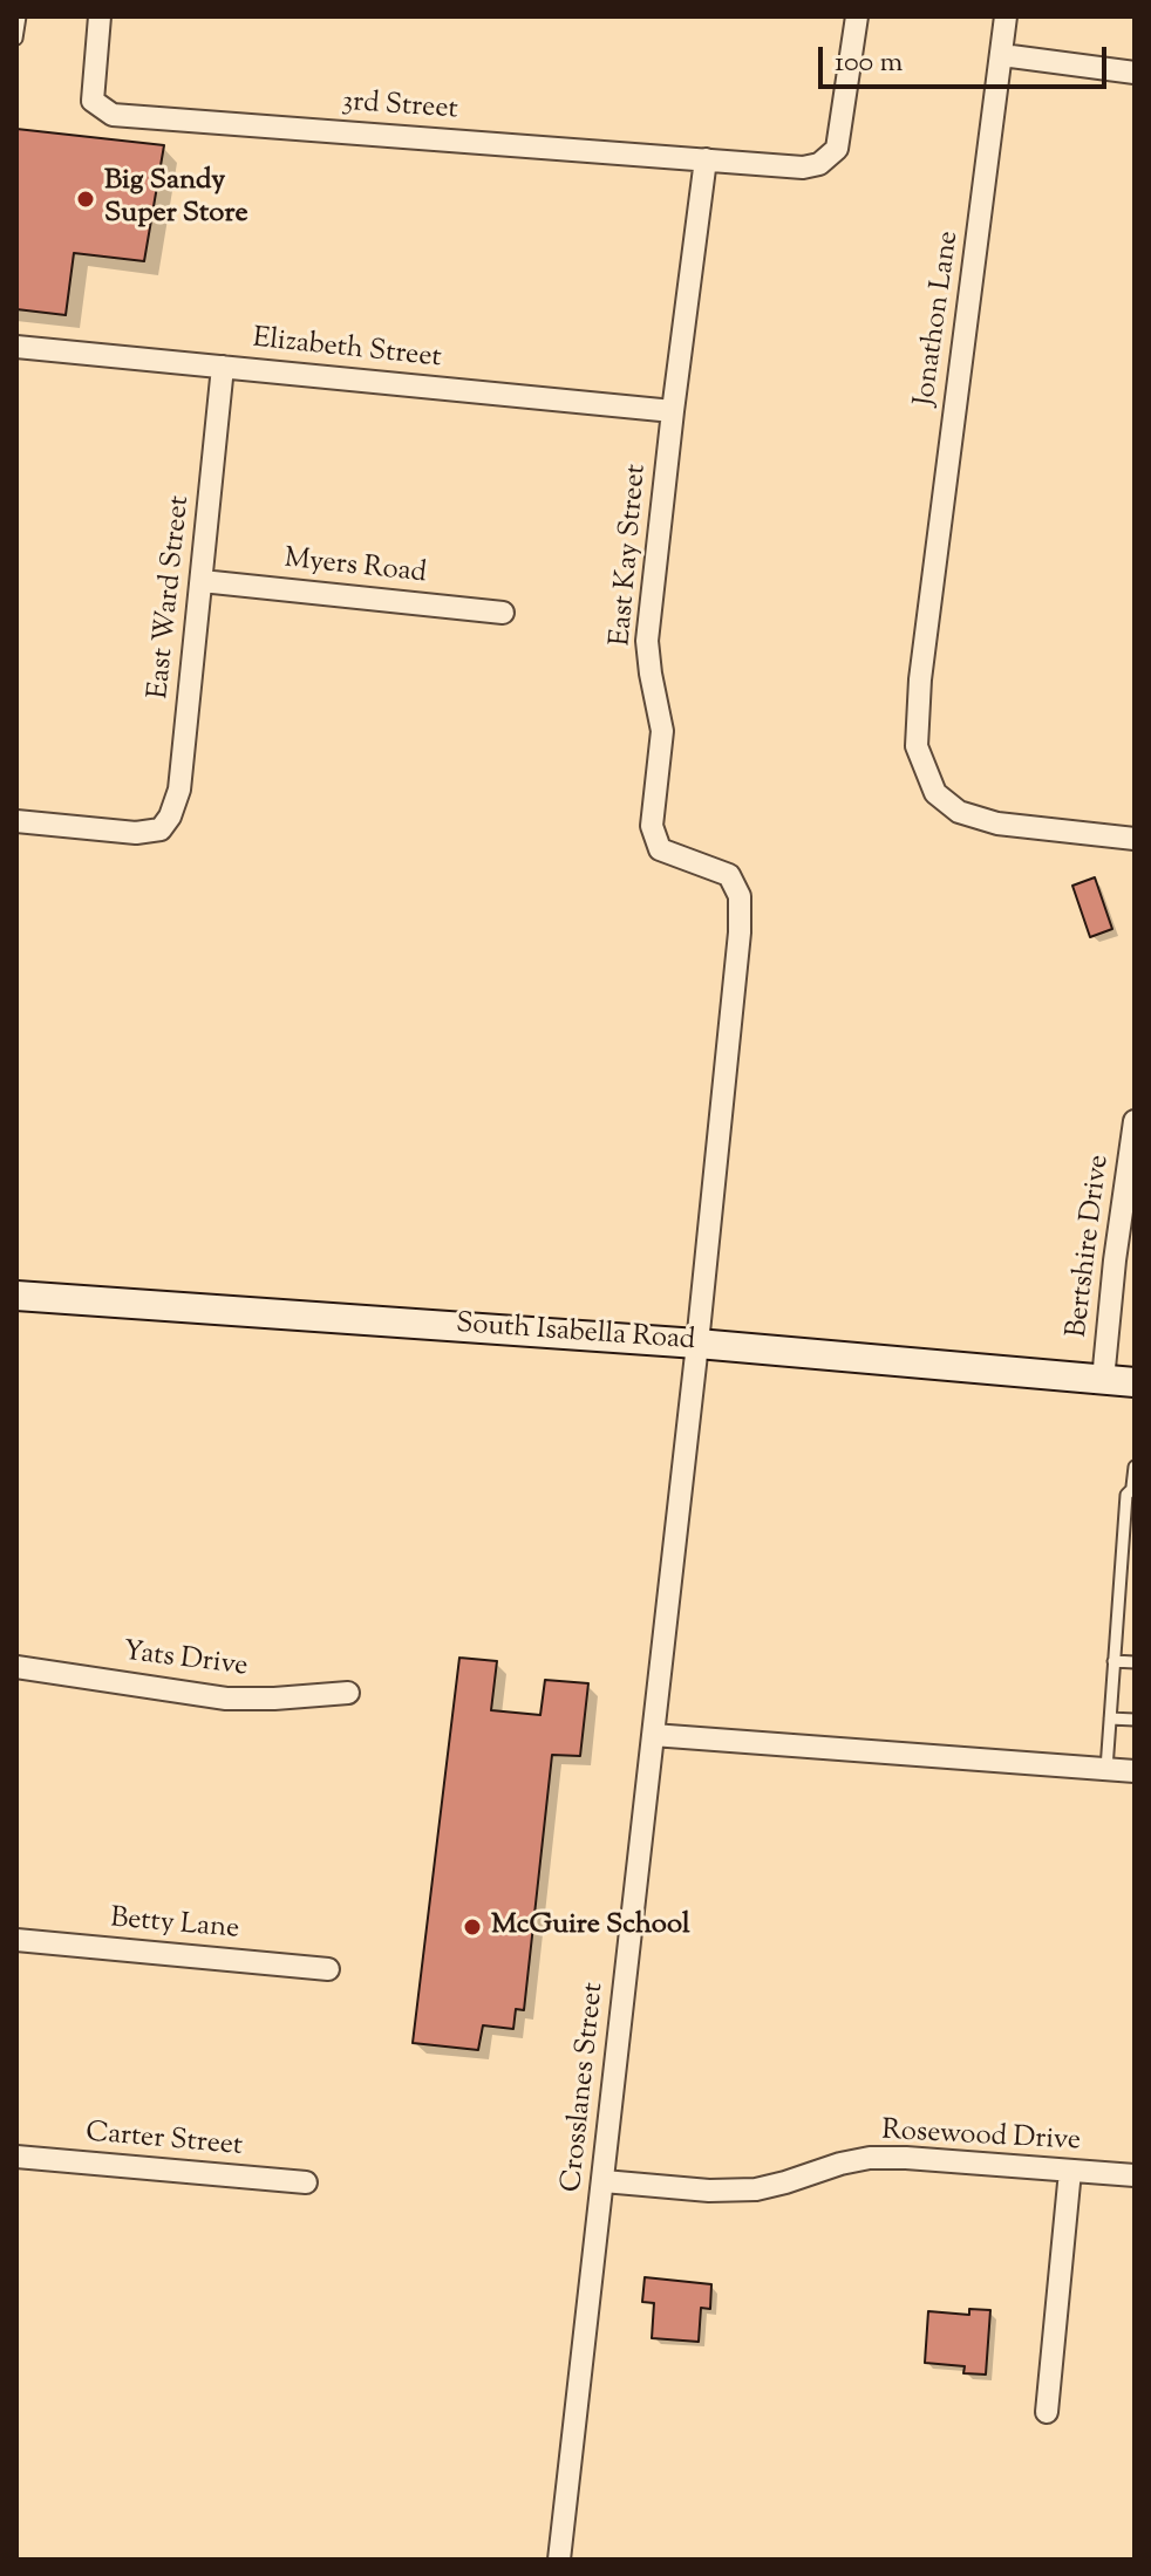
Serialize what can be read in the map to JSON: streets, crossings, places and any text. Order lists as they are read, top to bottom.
{
  "streets": {
    "main road": ["South Isabella Road"],
    "street": [
      "3rd Street",
      "Jonathon Lane",
      "Elizabeth Street",
      "East Kay Street",
      "Myers Road",
      "East Ward Street",
      "Bertshire Drive",
      "Yats Drive",
      "Betty Lane",
      "Crosslanes Street",
      "Rosewood Drive",
      "Carter Street"
    ]
  },
  "crossings": [
    ["3rd Street", "East Kay Street"],
    ["Elizabeth Street", "East Kay Street"],
    ["Elizabeth Street", "East Ward Street"],
    ["East Kay Street", "South Isabella Road"],
    ["East Kay Street", "Crosslanes Street"],
    ["Myers Road", "East Ward Street"],
    ["Bertshire Drive", "South Isabella Road"],
    ["South Isabella Road", "Crosslanes Street"],
    ["Crosslanes Street", "Rosewood Drive"]
  ],
  "places": ["Big Sandy Super Store", "McGuire School"],
  "scale_bar": "100 m"
}
